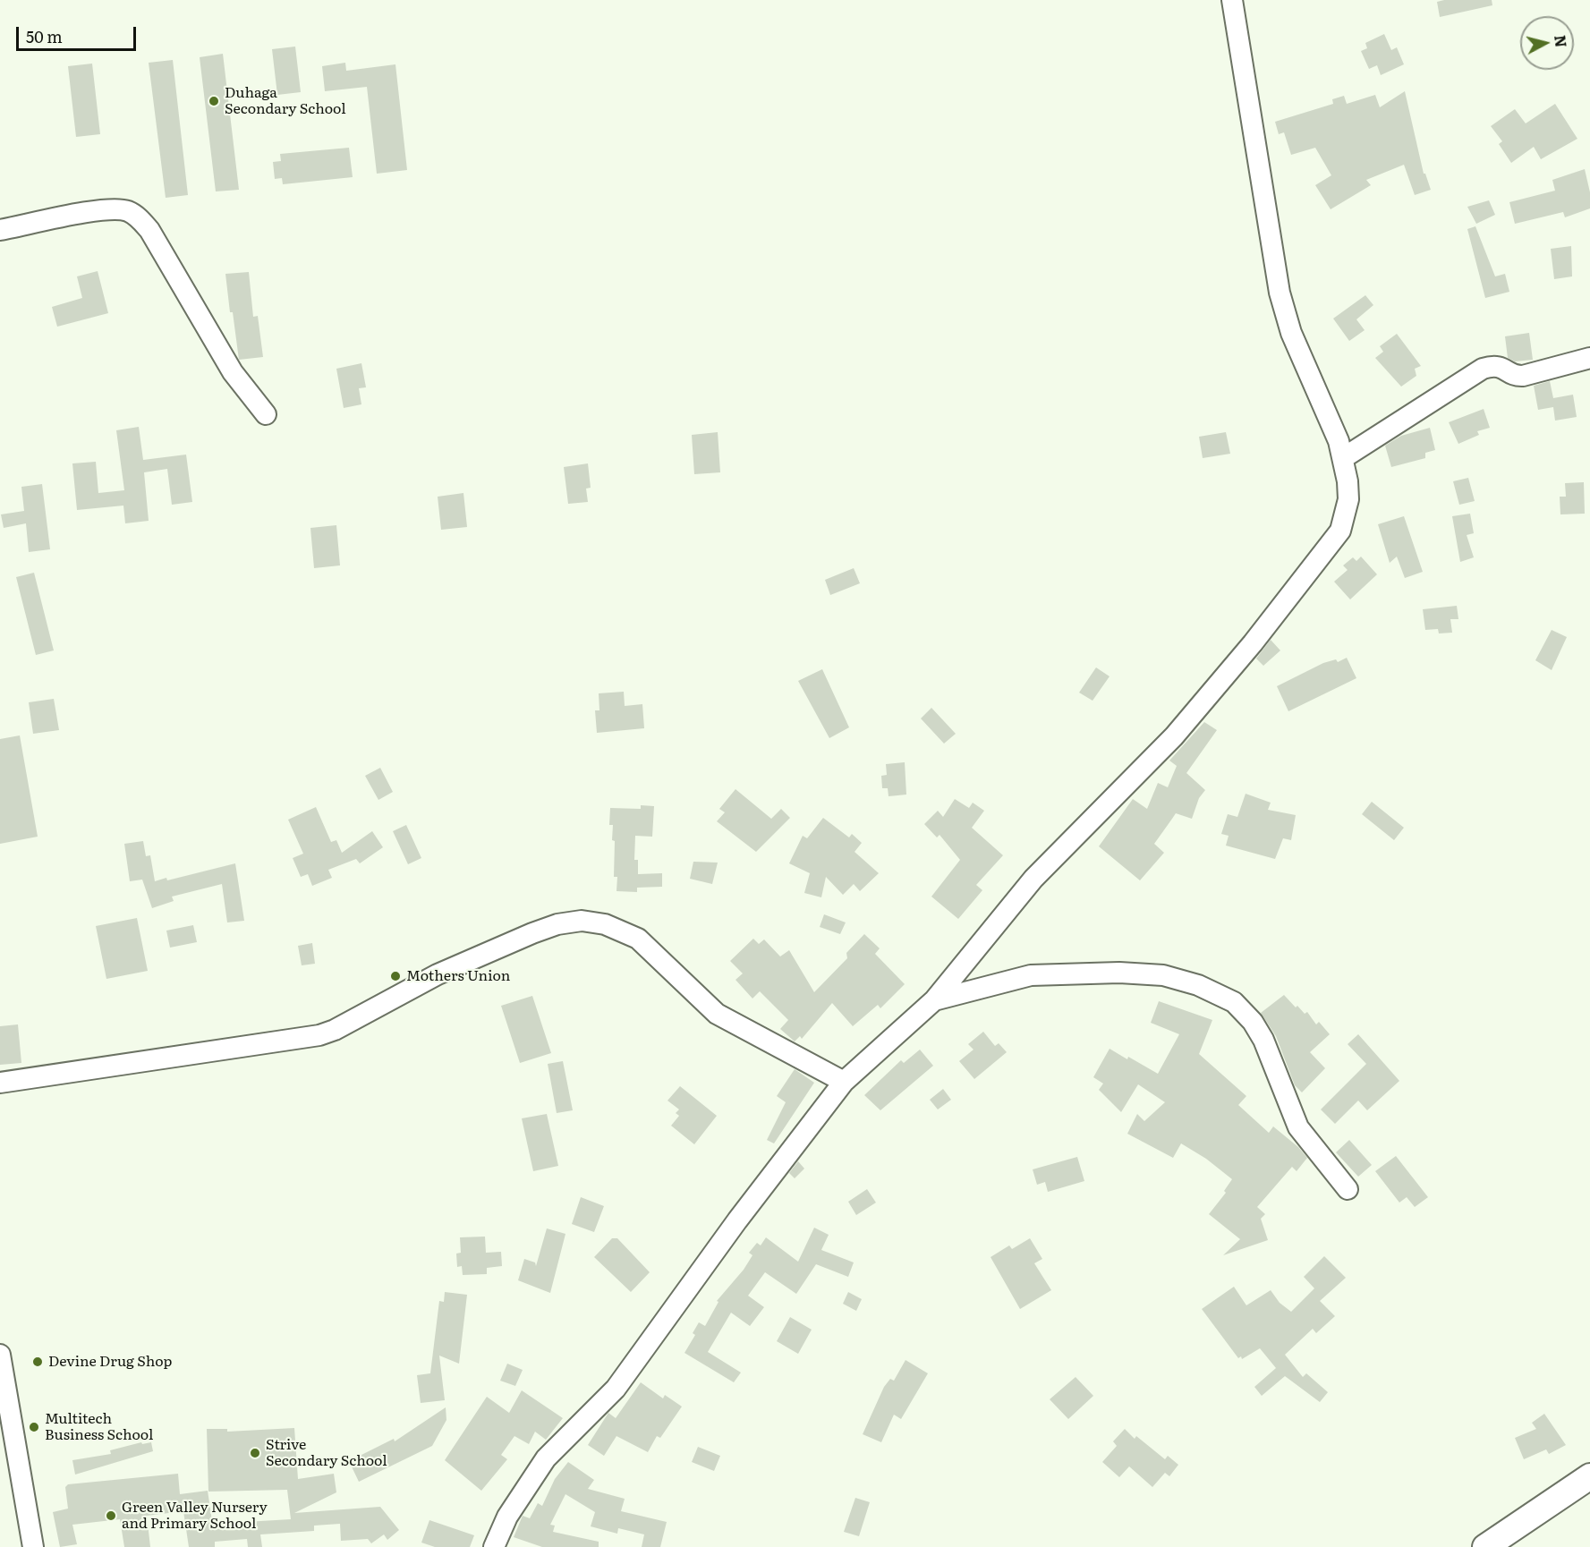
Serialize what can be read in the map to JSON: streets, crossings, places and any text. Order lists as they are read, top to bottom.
{
  "places": [
    "Duhaga Secondary School",
    "Mothers Union",
    "Devine Drug Shop",
    "Multitech Business School",
    "Strive Secondary School",
    "Green Valley Nursery and Primary School"
  ],
  "scale_bar": "50 m",
  "north": "right"
}
